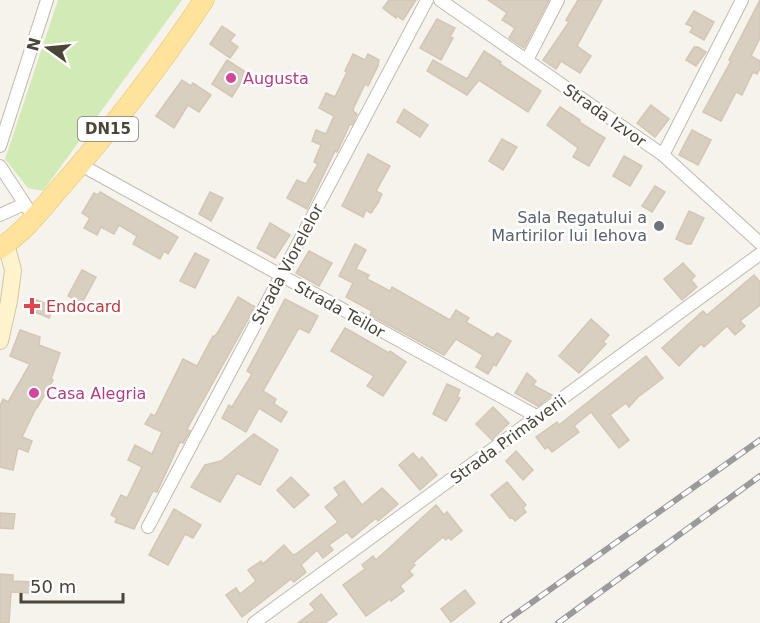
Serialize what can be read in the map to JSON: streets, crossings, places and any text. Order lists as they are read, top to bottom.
{
  "streets": {
    "main road": ["DN15"],
    "street": [
      "Strada Izvor",
      "Strada Viorelelor",
      "Strada Teilor",
      "Strada Primăverii"
    ]
  },
  "crossings": [
    ["DN15", "Strada Teilor"],
    ["Strada Viorelelor", "Strada Teilor"],
    ["Strada Teilor", "Strada Primăverii"]
  ],
  "places": {
    "other": ["Augusta", "Sala Regatului a Martirilor lui Iehova", "Casa Alegria"],
    "health": ["Endocard"]
  },
  "scale_bar": "50 m",
  "north": "left"
}
